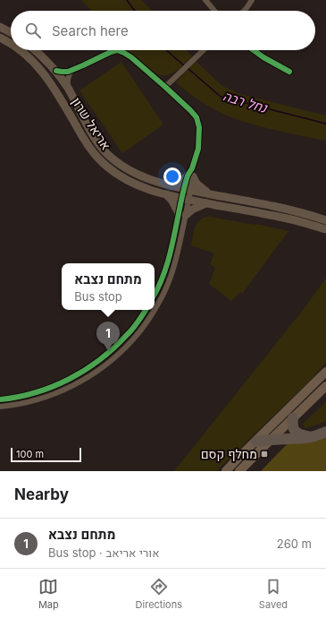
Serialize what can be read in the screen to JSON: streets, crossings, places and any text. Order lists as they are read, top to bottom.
{
  "streets": {
    "main road": ["אריאל שרון"]
  },
  "water": ["נחל רבה"],
  "places": {
    "transit": ["מחלף קסם"]
  },
  "scale_bar": "100 m",
  "page": {
    "search": "Search here",
    "popup": ["מתחם נצבא", "Bus stop"],
    "pins": "1",
    "scale": "100 m",
    "heading": "Nearby",
    "list": [
      {
        "mark": "1",
        "name": "מתחם נצבא",
        "note": "Bus stop · אורי אריאב",
        "value": "260 m"
      }
    ],
    "nav": ["Map", "Directions", "Saved"]
  }
}
